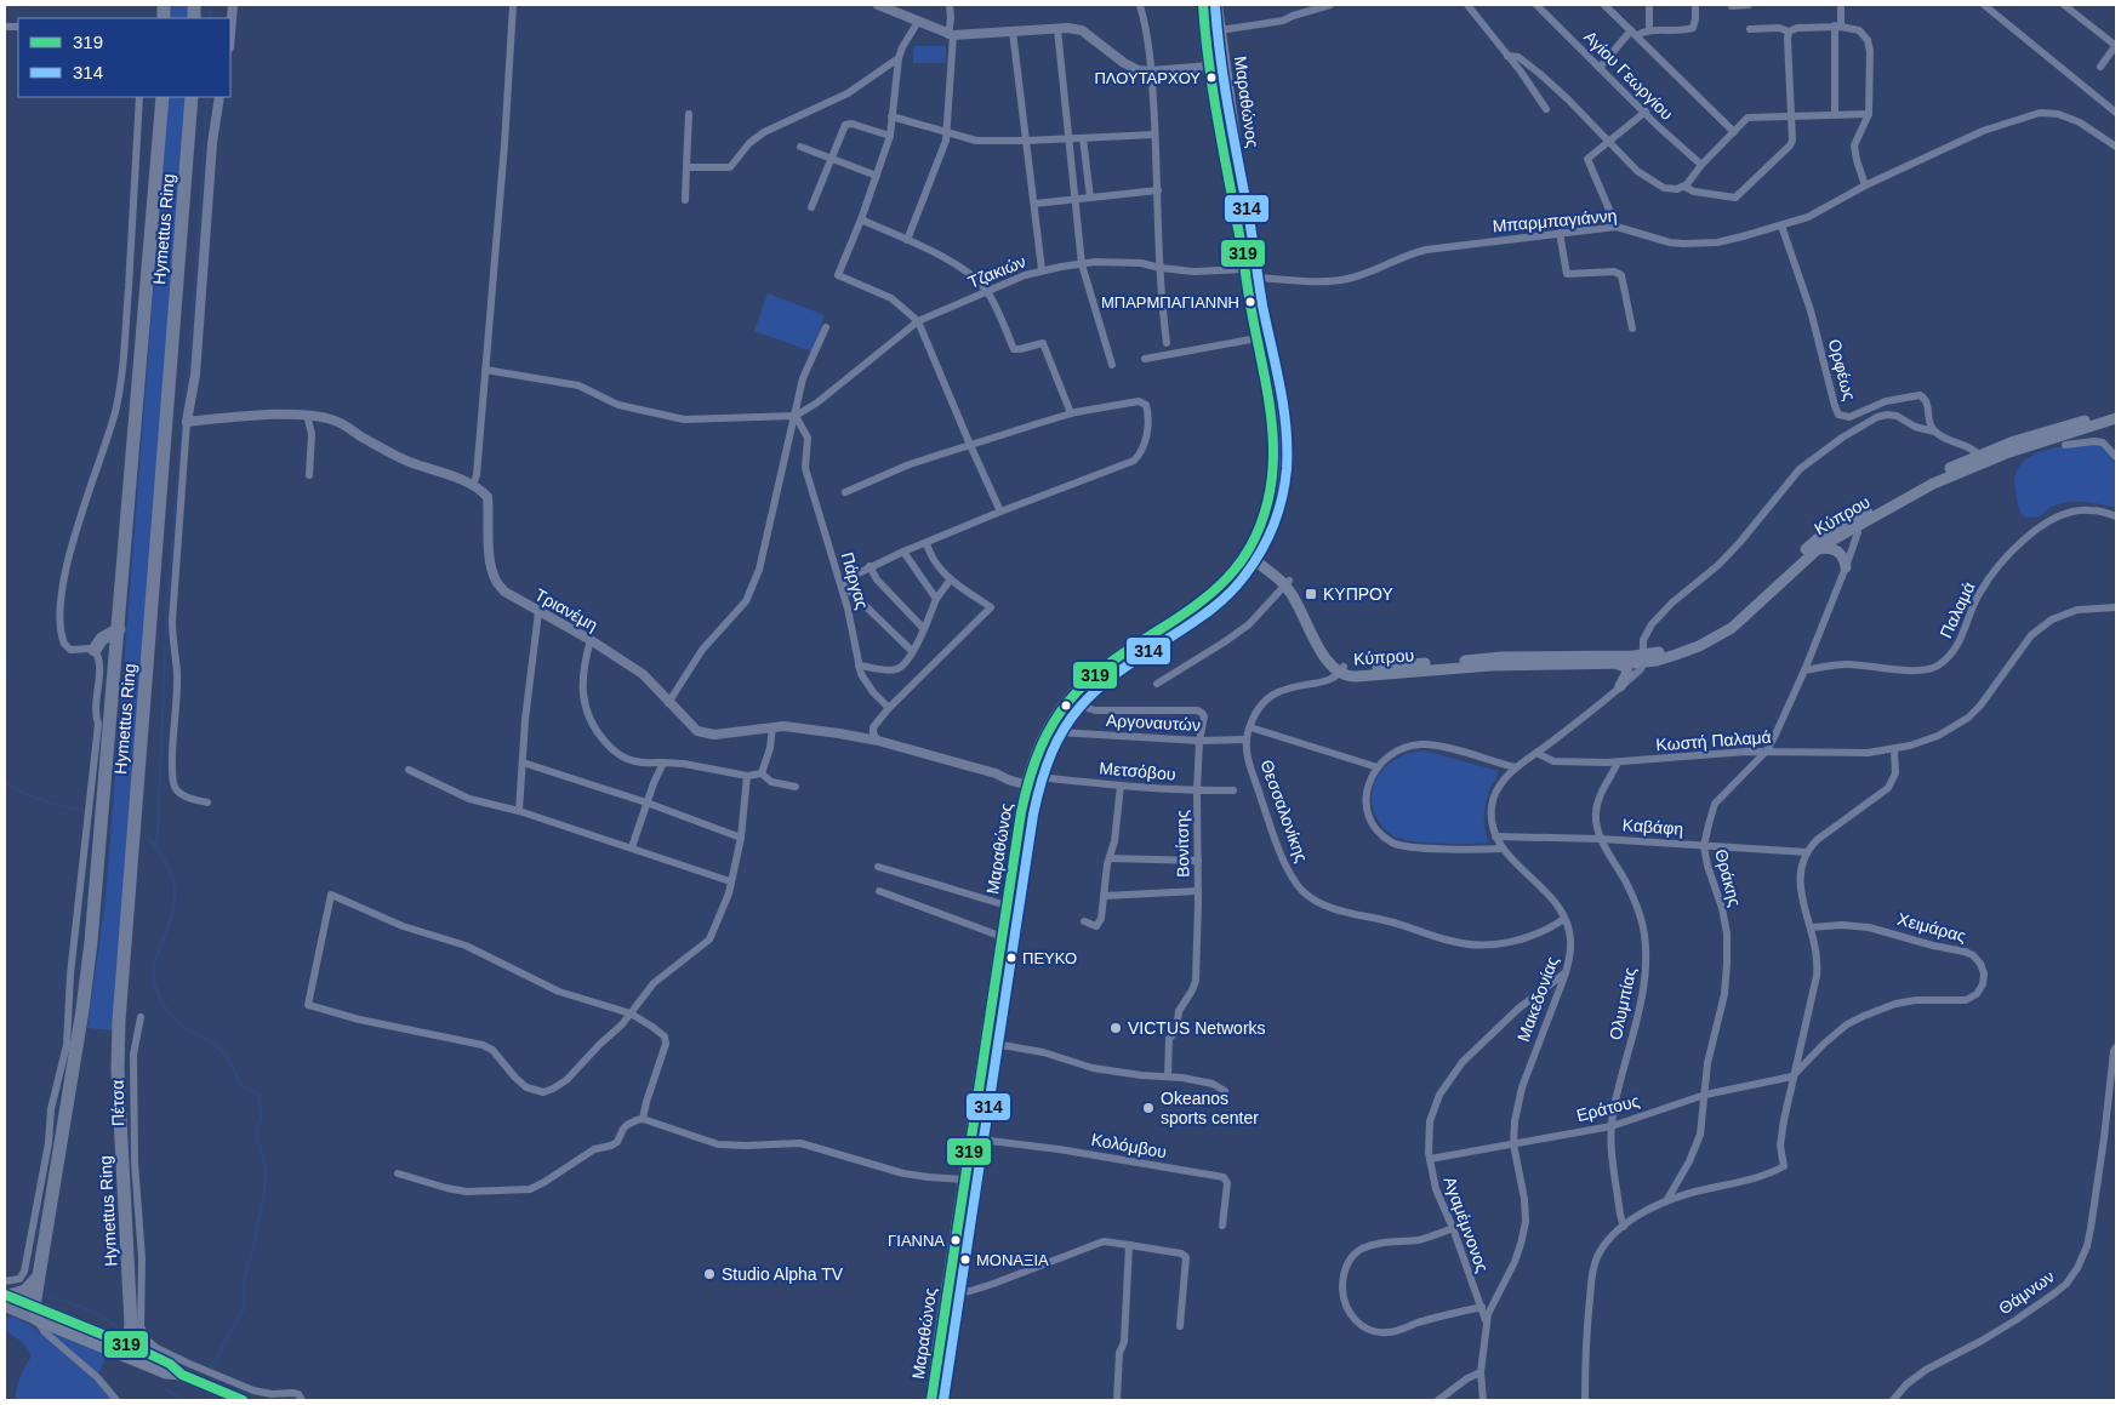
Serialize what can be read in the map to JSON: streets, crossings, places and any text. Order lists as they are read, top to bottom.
{
  "streets": {
    "highway": ["Hymettus Ring"],
    "main road": ["Μαραθώνος", "Κύπρου"],
    "street": [
      "Αγίου Γεωργίου",
      "Μπαρμπαγιάννη",
      "Τζακιών",
      "Ορφέως",
      "Πάργας",
      "Τριανέμη",
      "Παλαμά",
      "Αργοναυτών",
      "Κωστή Παλαμά",
      "Μετσόβου",
      "Θεσσαλονίκης",
      "Καβάφη",
      "Βονίτσης",
      "Θράκης",
      "Χειμάρας",
      "Μακεδονίας",
      "Ολυμπίας",
      "Πέτσα",
      "Εράτους",
      "Κολόμβου",
      "Αγαμέμνονος",
      "Θάμνων"
    ]
  },
  "crossings": [
    ["Μαραθώνος", "Μπαρμπαγιάννη"],
    ["Μαραθώνος", "Τζακιών"],
    ["Μαραθώνος", "Κύπρου"],
    ["Μαραθώνος", "Τριανέμη"],
    ["Μαραθώνος", "Αργοναυτών"],
    ["Μαραθώνος", "Μετσόβου"],
    ["Μαραθώνος", "Βονίτσης"],
    ["Μαραθώνος", "Κολόμβου"],
    ["Μπαρμπαγιάννη", "Τζακιών"],
    ["Μπαρμπαγιάννη", "Ορφέως"],
    ["Τζακιών", "Πάργας"],
    ["Κύπρου", "Θεσσαλονίκης"],
    ["Κύπρου", "Θράκης"],
    ["Κύπρου", "Μακεδονίας"],
    ["Τριανέμη", "Μετσόβου"],
    ["Παλαμά", "Θράκης"],
    ["Αργοναυτών", "Θεσσαλονίκης"],
    ["Αργοναυτών", "Βονίτσης"],
    ["Κωστή Παλαμά", "Θράκης"],
    ["Κωστή Παλαμά", "Μακεδονίας"],
    ["Κωστή Παλαμά", "Ολυμπίας"],
    ["Μετσόβου", "Βονίτσης"],
    ["Θεσσαλονίκης", "Μακεδονίας"],
    ["Καβάφη", "Θράκης"],
    ["Καβάφη", "Μακεδονίας"],
    ["Καβάφη", "Ολυμπίας"],
    ["Θράκης", "Εράτους"],
    ["Χειμάρας", "Εράτους"],
    ["Μακεδονίας", "Εράτους"],
    ["Μακεδονίας", "Αγαμέμνονος"],
    ["Ολυμπίας", "Εράτους"],
    ["Εράτους", "Αγαμέμνονος"]
  ],
  "places": {
    "other": [
      "ΠΛΟΥΤΑΡΧΟΥ",
      "ΜΠΑΡΜΠΑΓΙΑΝΝΗ",
      "ΠΕΥΚΟ",
      "VICTUS Networks",
      "Okeanos sports center",
      "ΓΙΑΝΝΑ",
      "ΜΟΝΑΞΙΑ",
      "Studio Alpha TV"
    ],
    "transit": ["ΚΥΠΡΟΥ"]
  },
  "lines": ["transit line 319", "transit line 314"],
  "legend": ["319", "314"]
}
